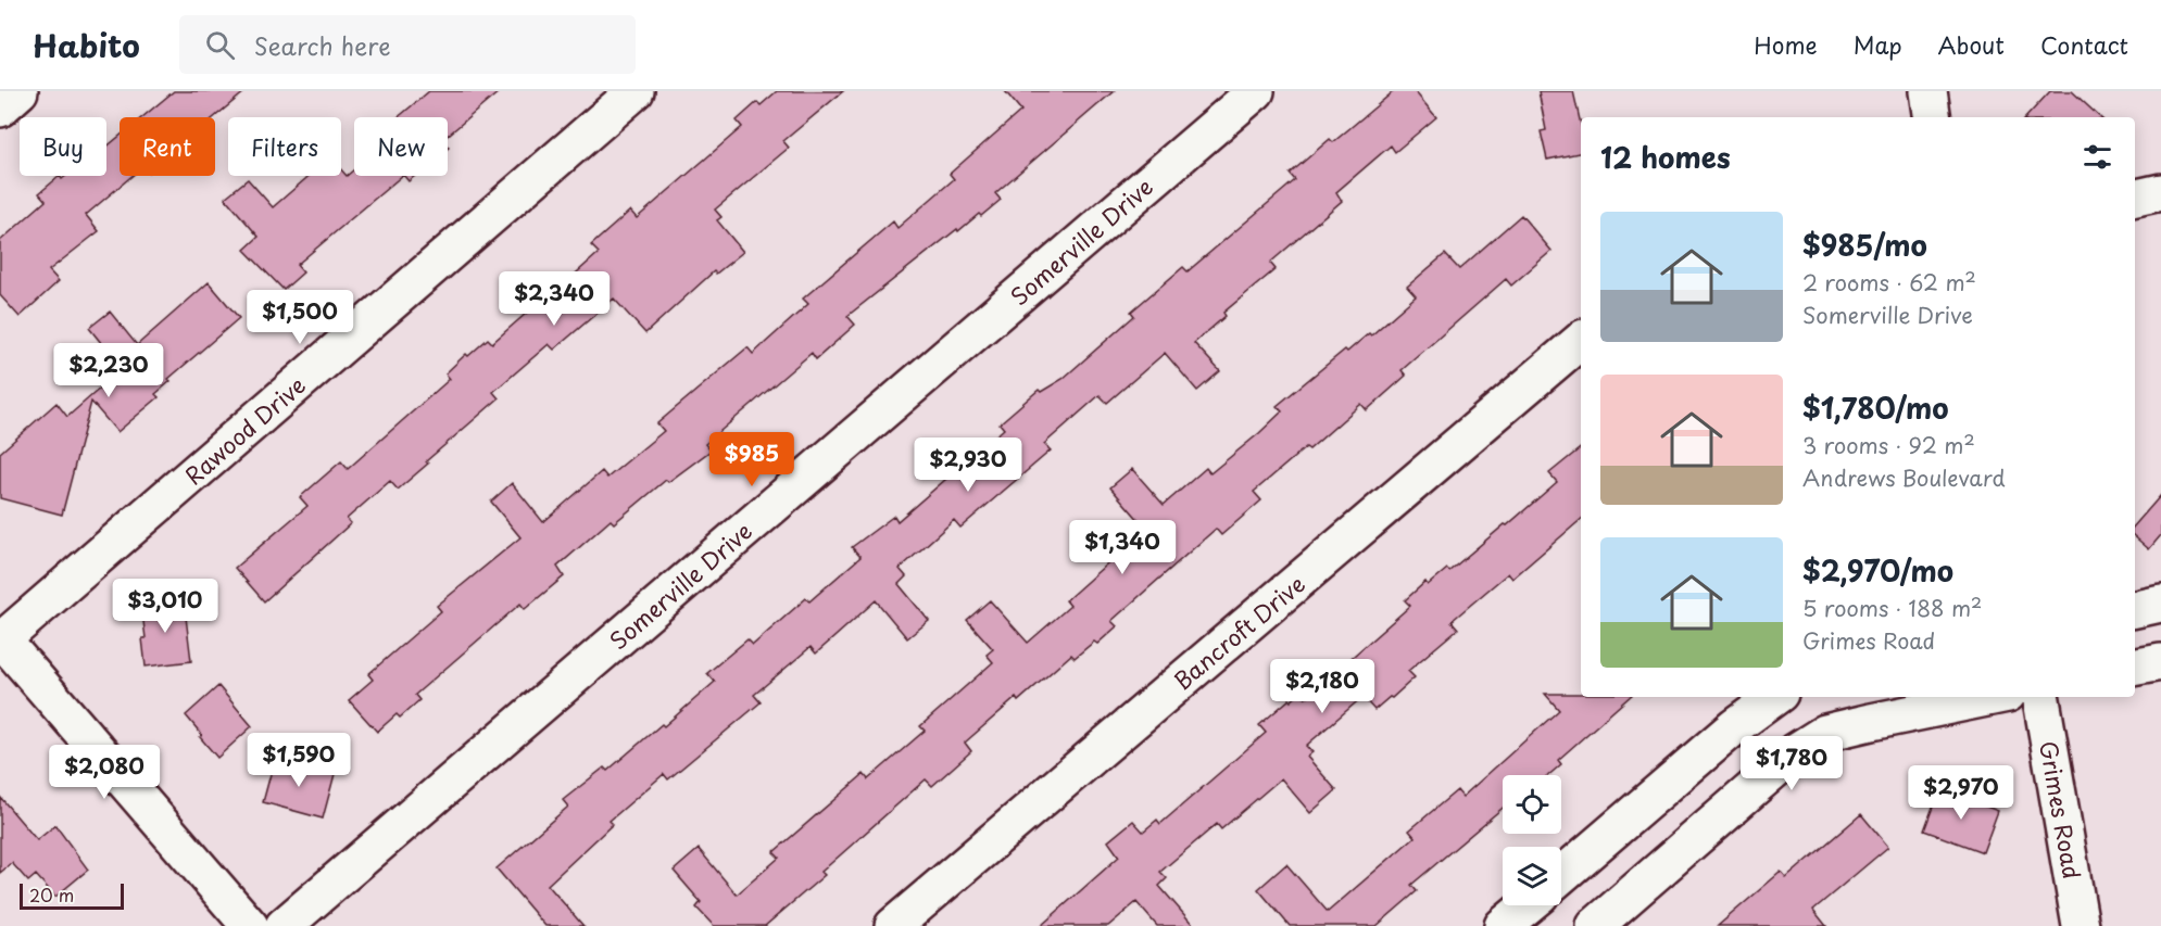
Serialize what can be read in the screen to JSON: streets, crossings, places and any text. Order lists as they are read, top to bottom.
{
  "streets": {
    "street": [
      "Somerville Drive",
      "Rawood Drive",
      "Bancroft Drive",
      "Grimes Road"
    ]
  },
  "scale_bar": "20 m",
  "page": {
    "header": "Habito",
    "search": "Search here",
    "nav": [
      "Home",
      "Map",
      "About",
      "Contact"
    ],
    "chip": [
      "Buy",
      "Rent",
      "Filters",
      "New"
    ],
    "heading": "12 homes",
    "list": [
      {
        "name": "$985/mo",
        "note": "2 rooms · 62 m² · Somerville Drive"
      },
      {
        "name": "$1,780/mo",
        "note": "3 rooms · 92 m² · Andrews Boulevard"
      },
      {
        "name": "$2,970/mo",
        "note": "5 rooms · 188 m² · Grimes Road"
      }
    ],
    "price": [
      "$2,340",
      "$1,500",
      "$2,230",
      "$985",
      "$2,930",
      "$1,340",
      "$3,010",
      "$2,180",
      "$1,590",
      "$1,780",
      "$2,080",
      "$2,970"
    ],
    "scale": "20 m"
  }
}
